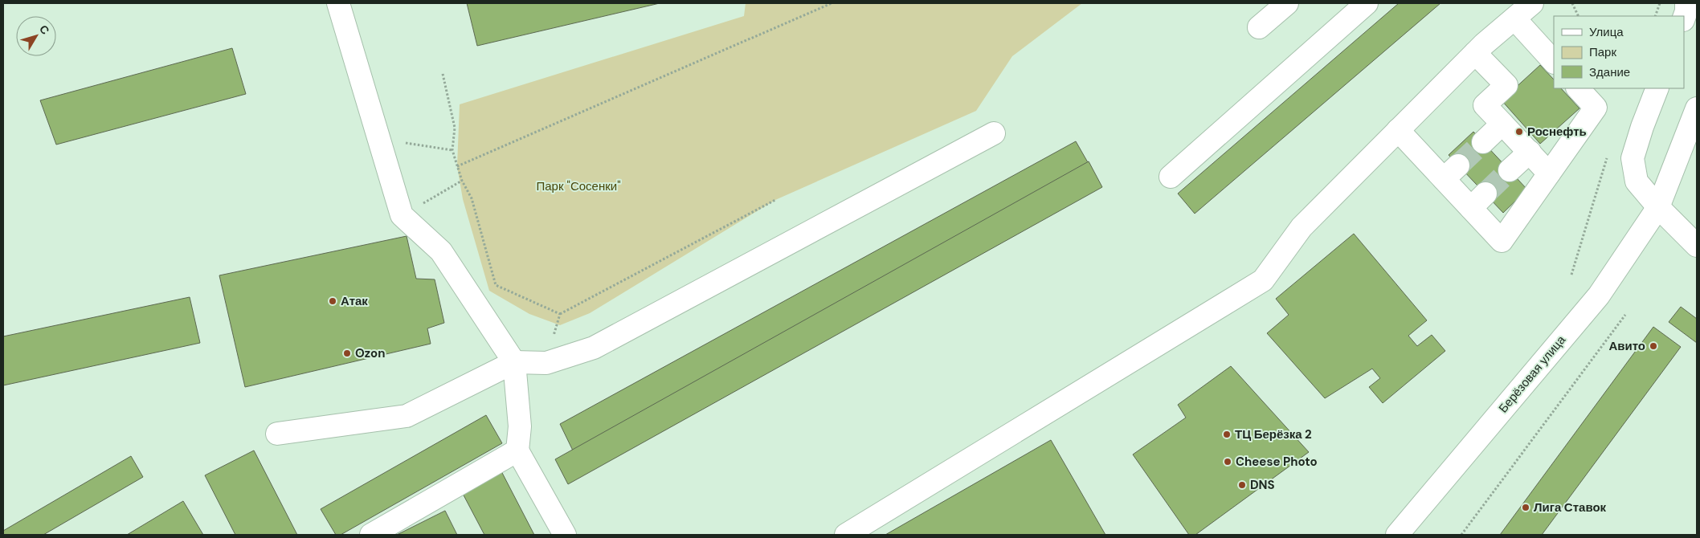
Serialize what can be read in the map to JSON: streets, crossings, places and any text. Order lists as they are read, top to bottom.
{
  "streets": {
    "street": ["Берёзовая улица"]
  },
  "parks": ["Парк \"Сосенки\""],
  "places": [
    "Роснефть",
    "Атак",
    "Авито",
    "Ozon",
    "ТЦ Берёзка 2",
    "Cheese Photo",
    "DNS",
    "Лига Ставок"
  ],
  "legend": ["Улица", "Парк", "Здание"],
  "north": "top right"
}
